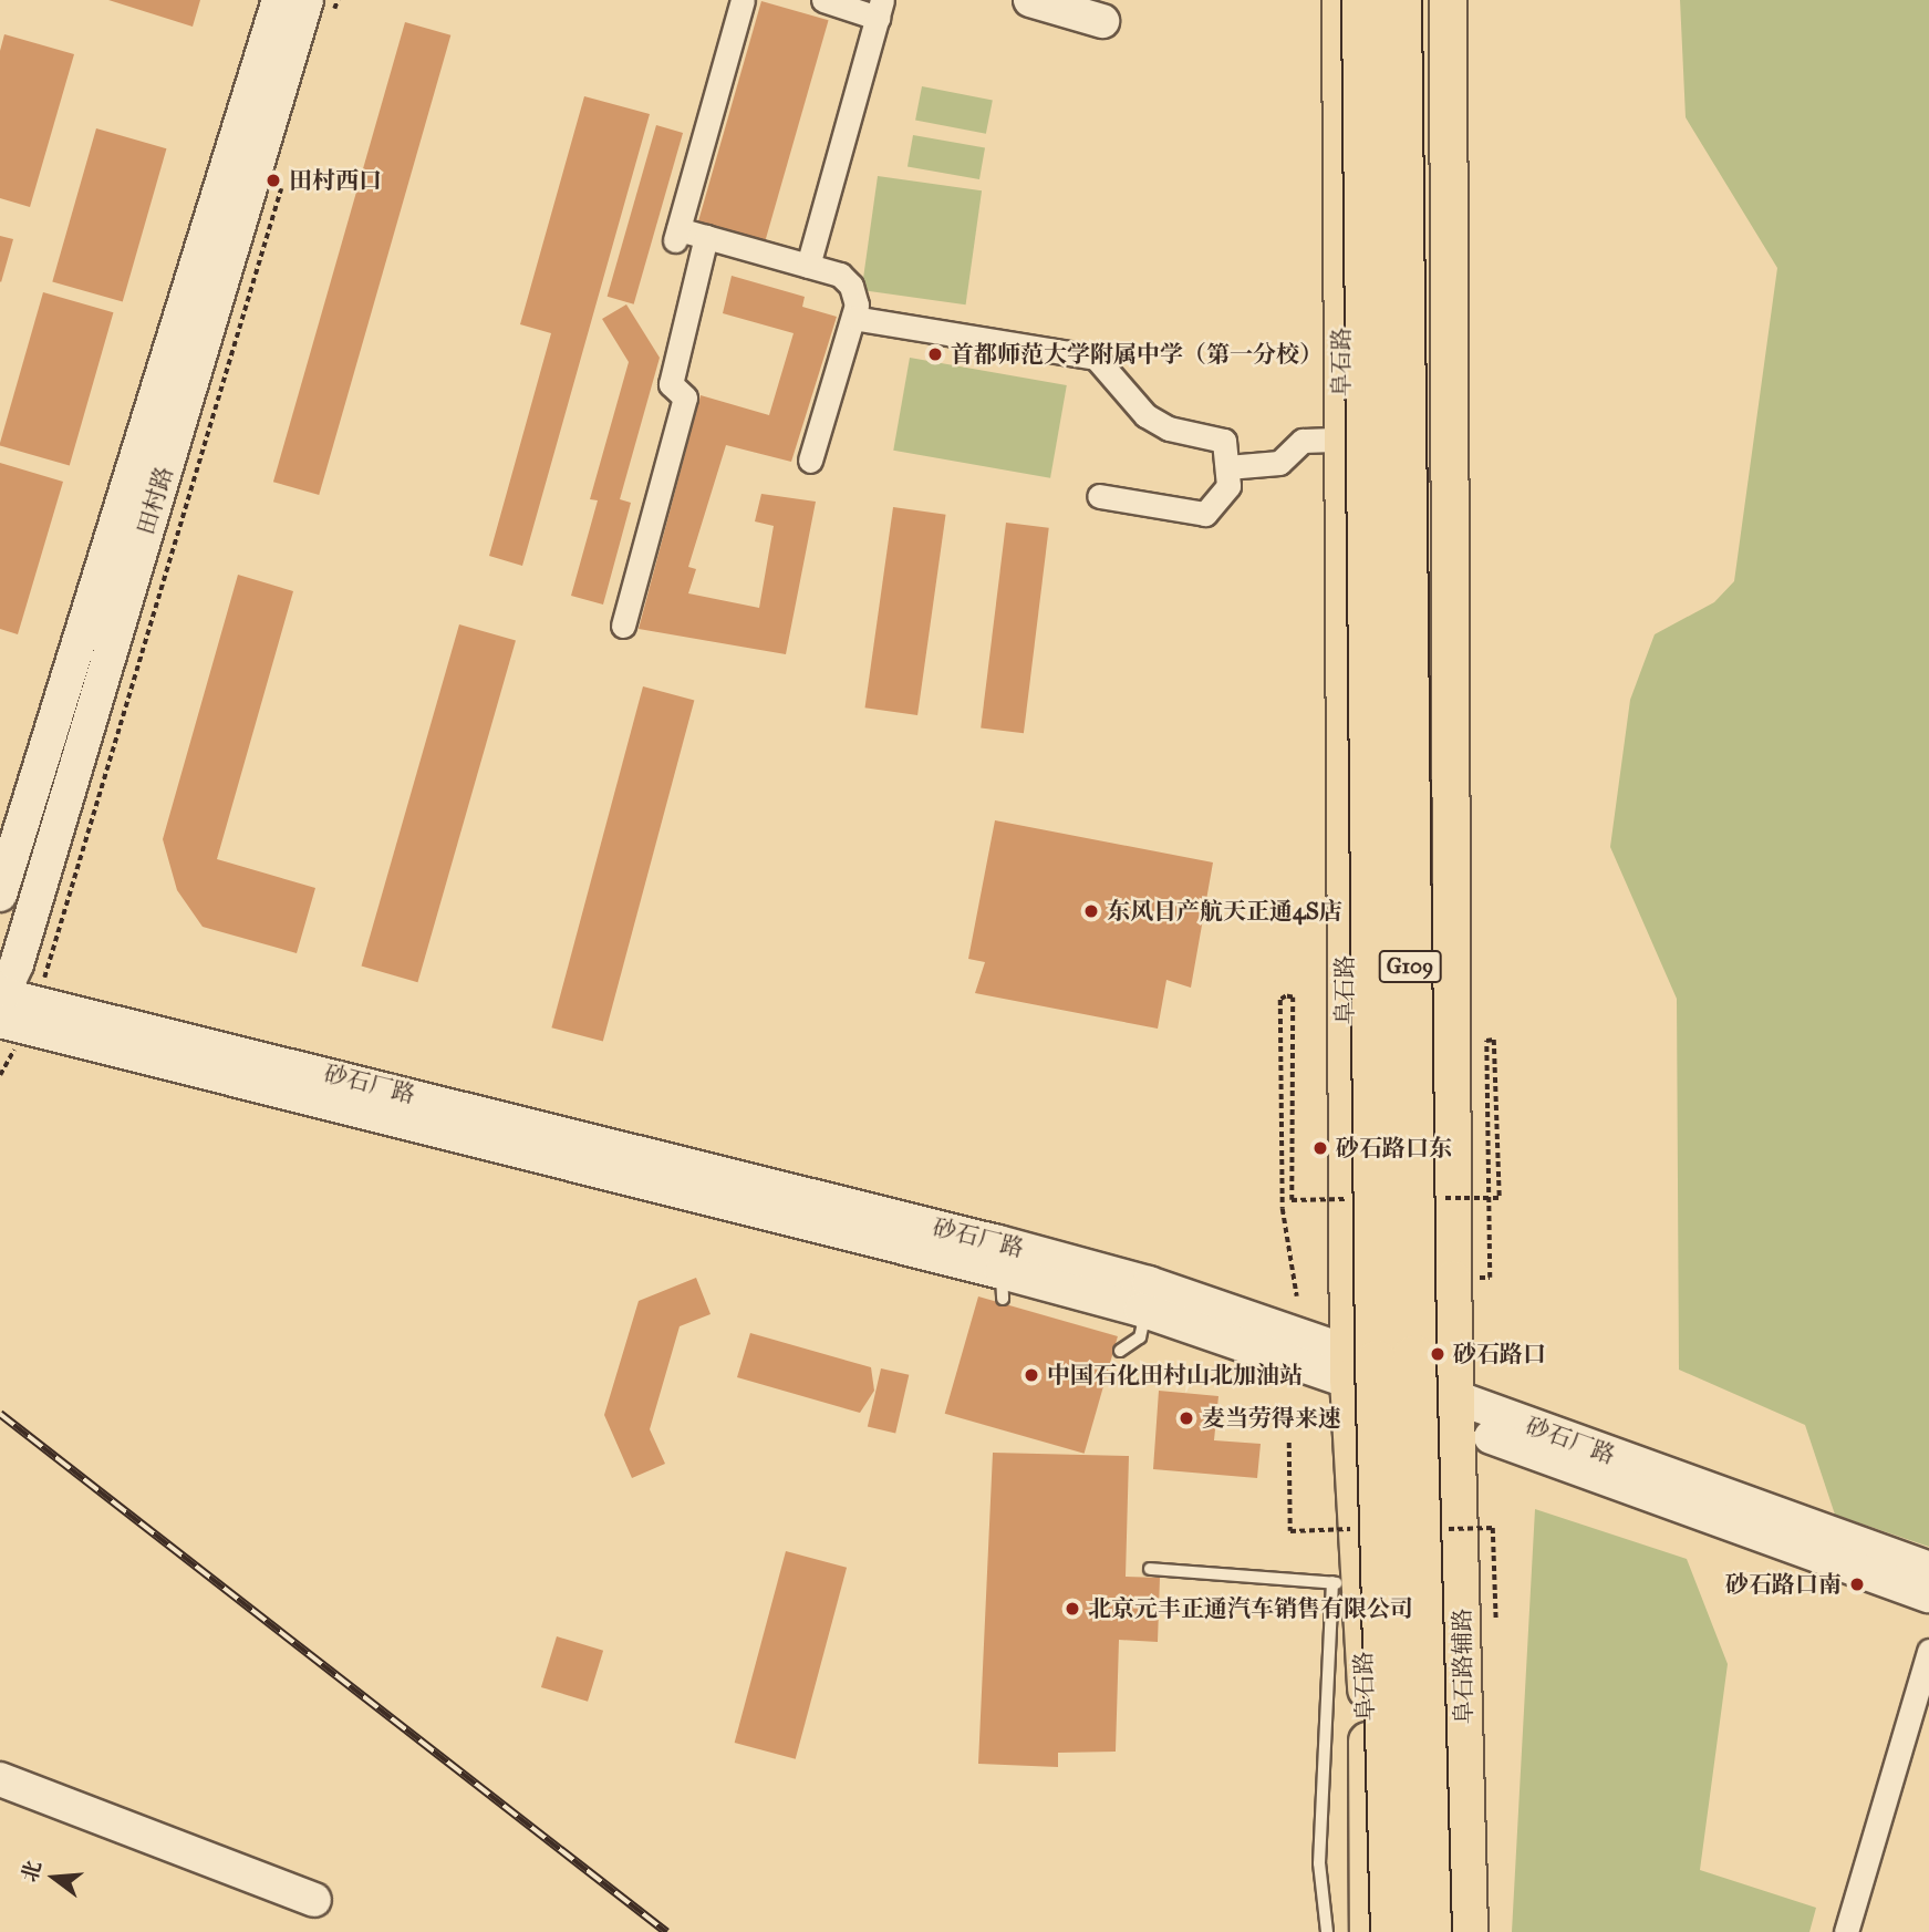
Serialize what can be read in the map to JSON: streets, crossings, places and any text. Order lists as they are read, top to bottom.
{
  "streets": {
    "highway": ["阜石路", "G109"],
    "main road": ["阜石路辅路"],
    "street": ["田村路", "砂石厂路"]
  },
  "crossings": [
    ["阜石路", "砂石厂路"],
    ["田村路", "砂石厂路"],
    ["砂石厂路", "阜石路辅路"]
  ],
  "places": [
    "田村西口",
    "首都师范大学附属中学（第一分校）",
    "东风日产航天正通4S店",
    "砂石路口东",
    "砂石路口",
    "中国石化田村山北加油站",
    "麦当劳得来速",
    "砂石路口南",
    "北京元丰正通汽车销售有限公司"
  ],
  "north": "left"
}
